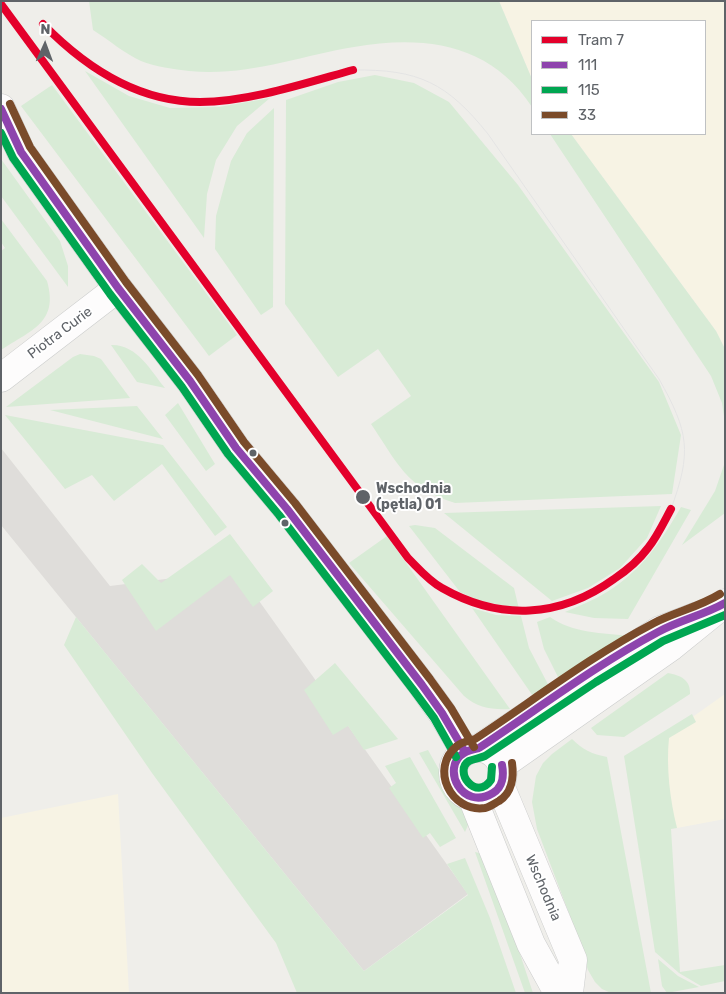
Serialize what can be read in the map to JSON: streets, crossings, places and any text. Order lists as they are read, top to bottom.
{
  "streets": {
    "street": ["Piotra Curie", "Wschodnia"]
  },
  "places": ["Wschodnia (pętla) 01"],
  "lines": [
    "tram line 7",
    "transit line 33",
    "transit line 111",
    "transit line 115"
  ],
  "legend": [
    "Tram 7",
    "111",
    "115",
    "33"
  ],
  "north": "top"
}
